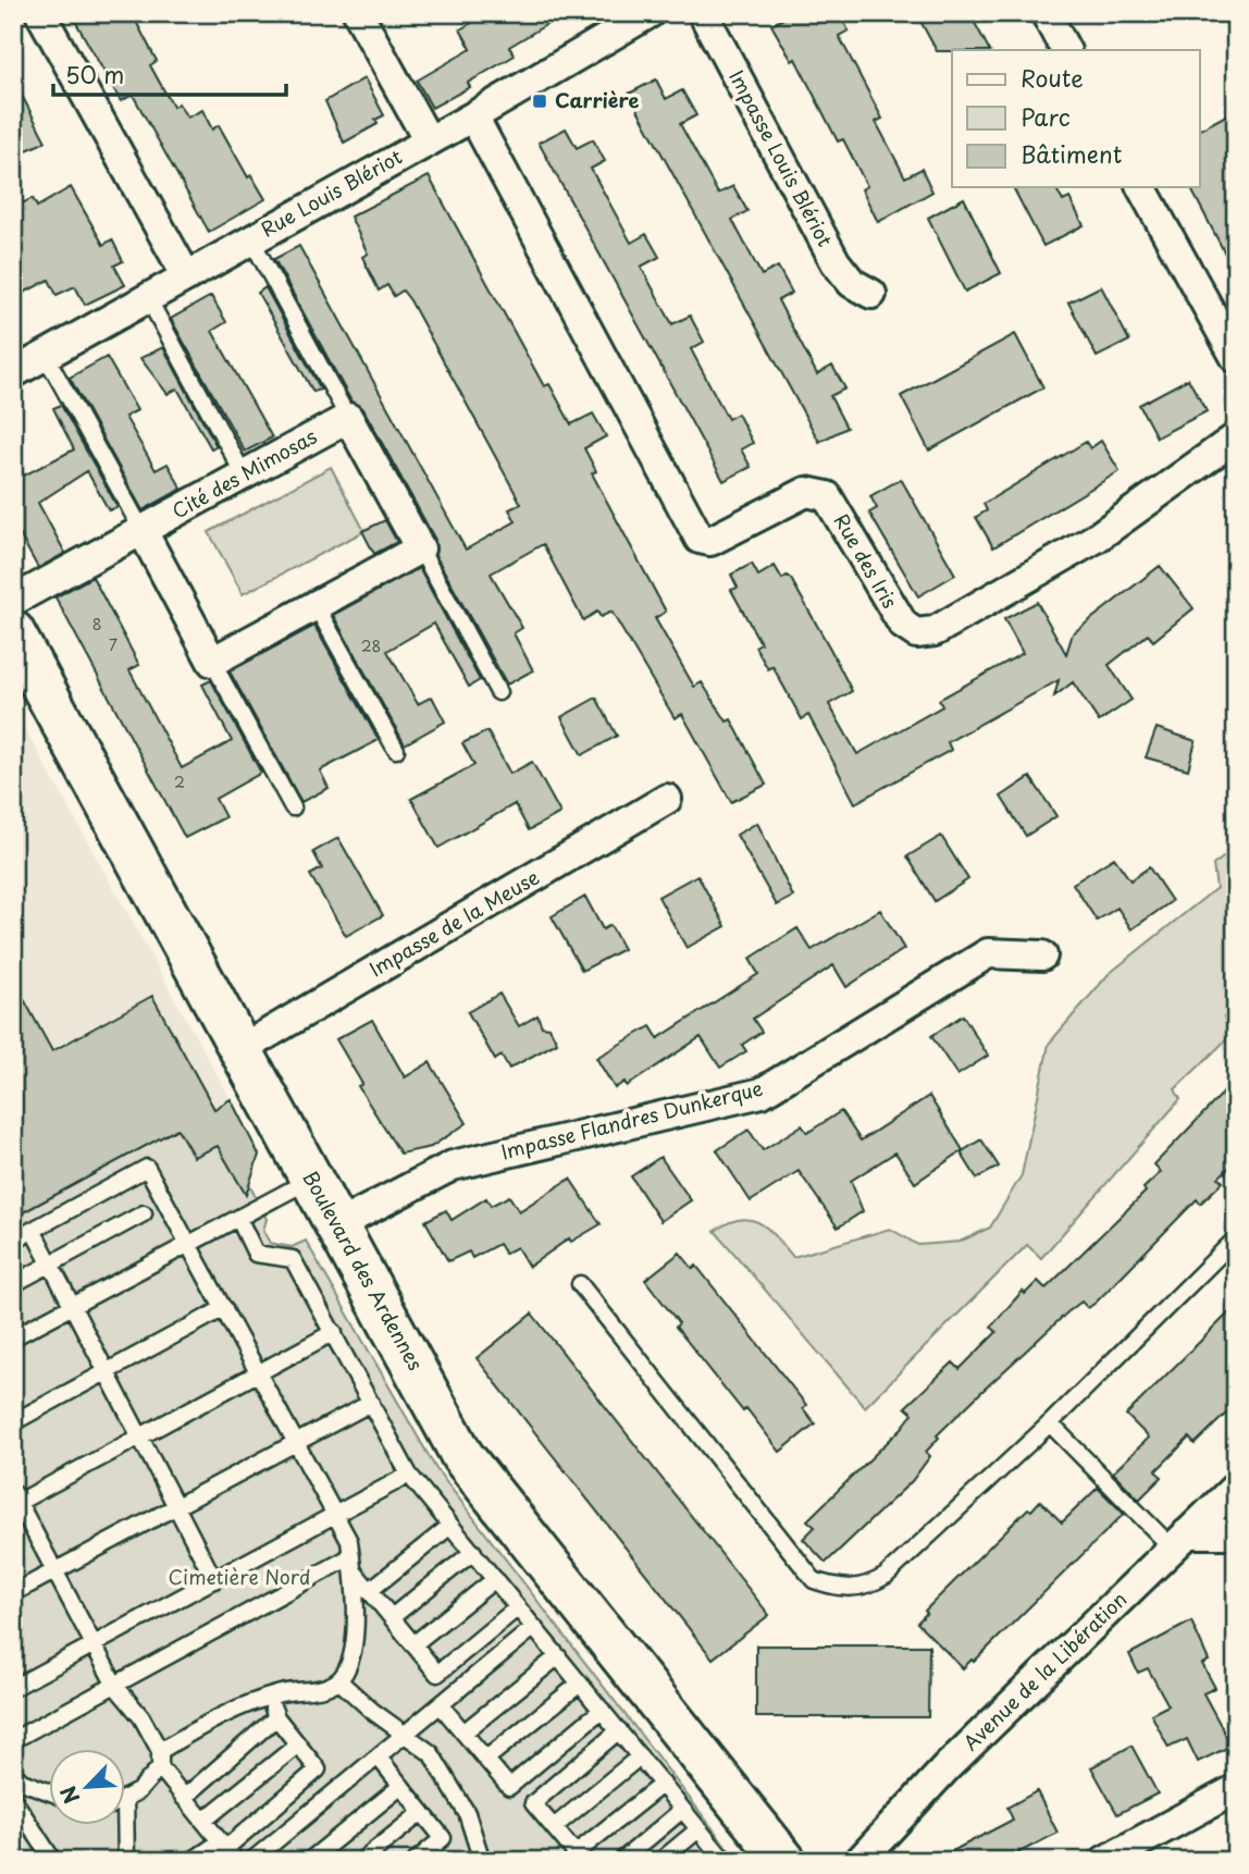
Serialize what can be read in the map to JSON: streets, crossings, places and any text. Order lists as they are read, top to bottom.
{
  "streets": {
    "main road": ["Boulevard des Ardennes"],
    "street": [
      "Impasse Louis Blériot",
      "Rue Louis Blériot",
      "Cité des Mimosas",
      "Rue des Iris",
      "Impasse de la Meuse",
      "Impasse Flandres Dunkerque",
      "Avenue de la Libération"
    ]
  },
  "crossings": [
    ["Rue Louis Blériot", "Rue des Iris"],
    ["Impasse de la Meuse", "Boulevard des Ardennes"],
    ["Impasse Flandres Dunkerque", "Boulevard des Ardennes"]
  ],
  "parks": ["Cimetière Nord"],
  "places": {
    "transit": ["Carrière"]
  },
  "house_numbers": [
    "8",
    "7",
    "28",
    "2"
  ],
  "legend": ["Route", "Parc", "Bâtiment"],
  "scale_bar": "50 m",
  "north": "bottom left"
}
